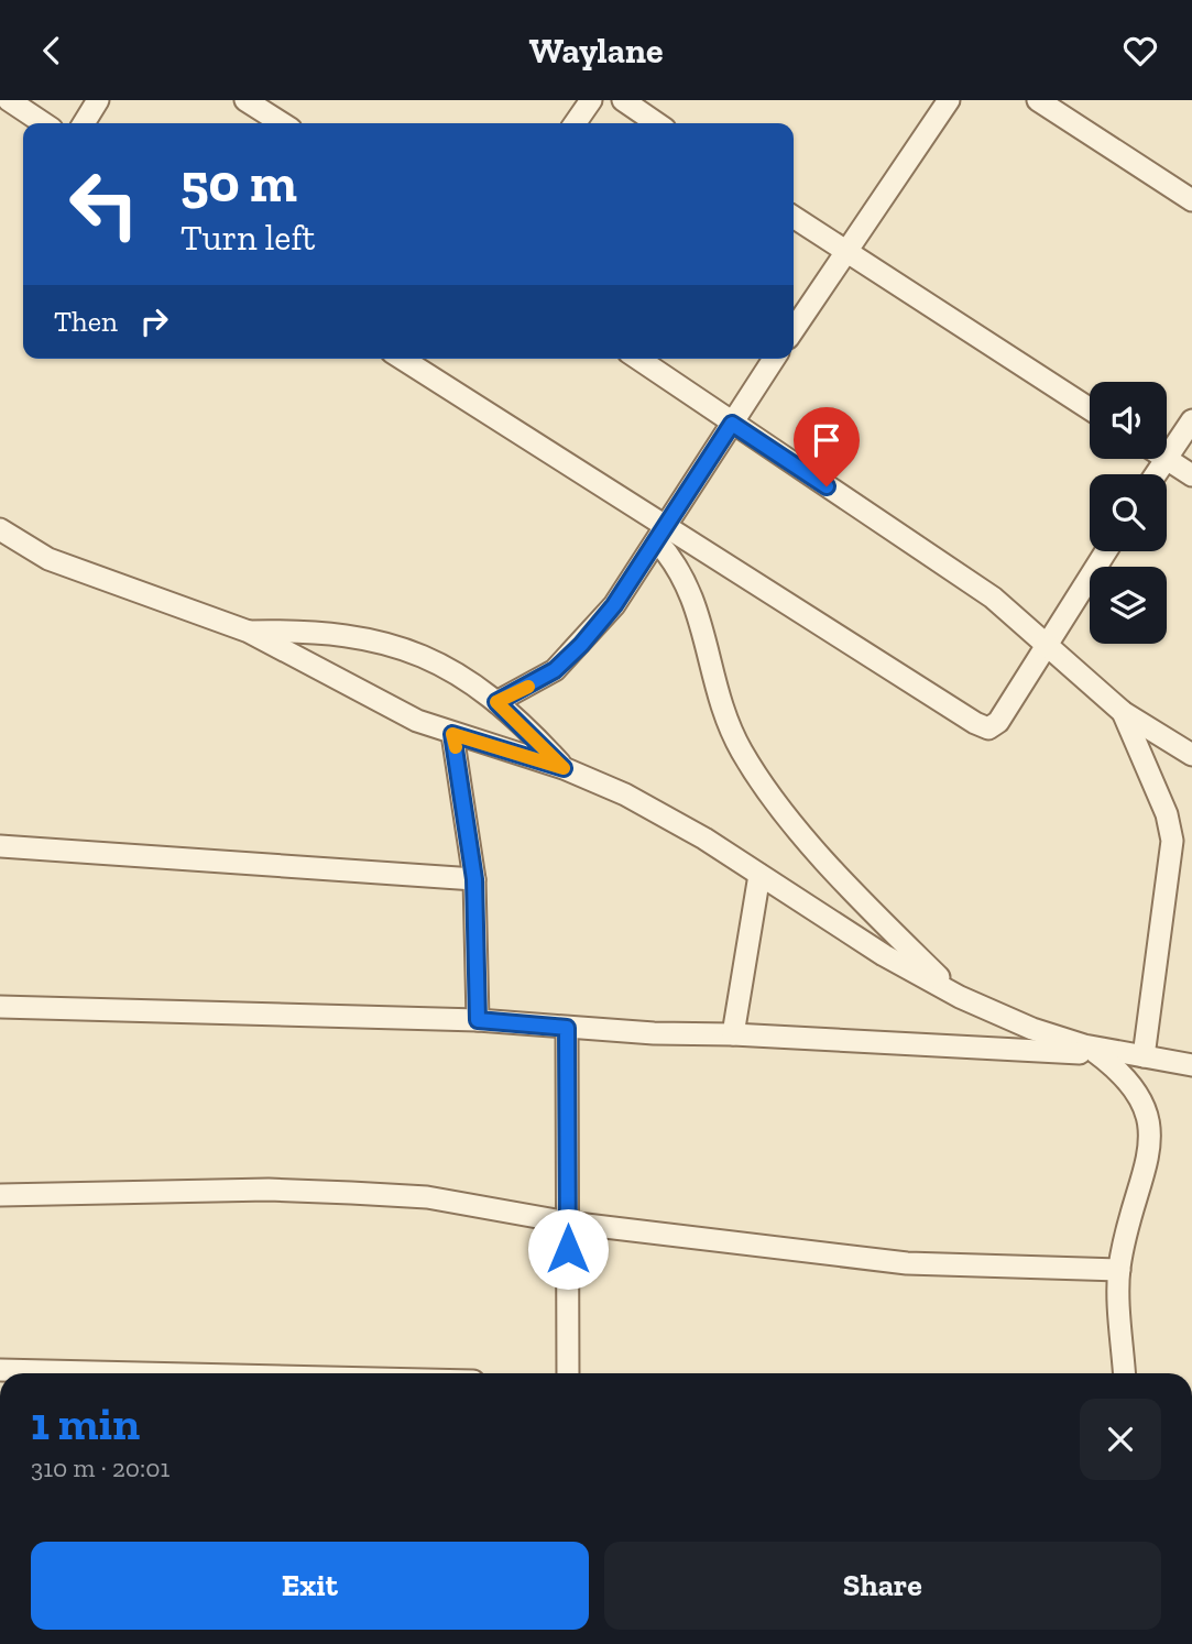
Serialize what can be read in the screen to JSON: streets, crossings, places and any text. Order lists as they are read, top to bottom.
{
  "page": {
    "header": "Waylane",
    "turn": ["50 m", "Turn left"],
    "then": "Then",
    "heading": ["1 min", "310 m · 20:01"],
    "buttons": ["Exit", "Share"]
  }
}
